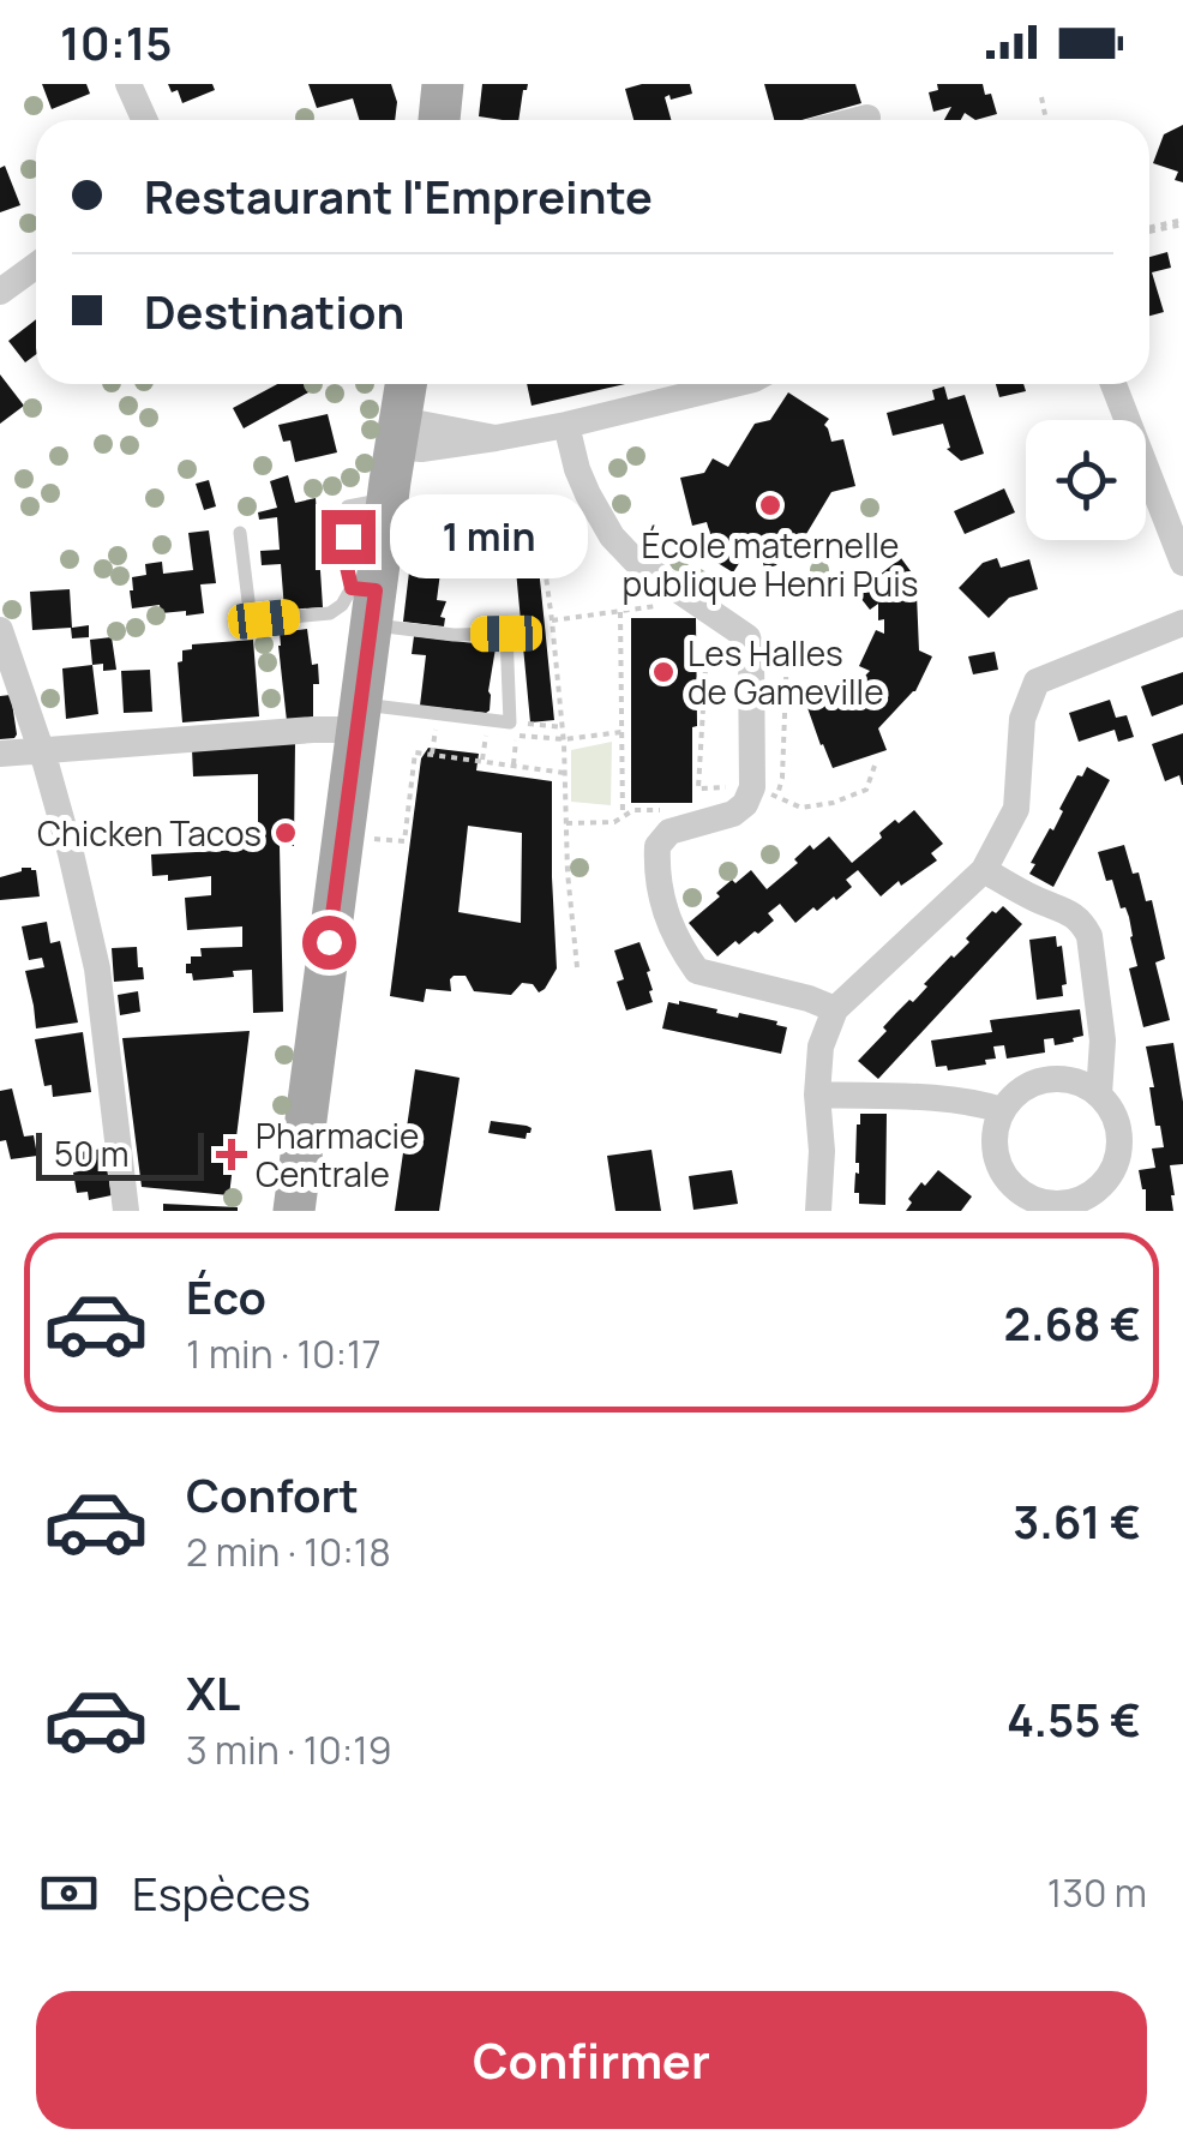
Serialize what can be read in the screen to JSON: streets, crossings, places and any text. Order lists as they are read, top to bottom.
{
  "places": {
    "other": ["École maternelle publique Henri Puis", "Les Halles de Gameville", "Chicken Tacos"],
    "health": ["Pharmacie Centrale"]
  },
  "scale_bar": "50 m",
  "page": {
    "status": "10:15",
    "banner": ["Restaurant l'Empreinte", "Destination"],
    "bubble": "1 min",
    "scale": "50 m",
    "list": [
      {
        "name": "Éco",
        "note": "1 min · 10:17",
        "value": "2.68 €"
      },
      {
        "name": "Confort",
        "note": "2 min · 10:18",
        "value": "3.61 €"
      },
      {
        "name": "XL",
        "note": "3 min · 10:19",
        "value": "4.55 €"
      }
    ],
    "pay": ["Espèces", "130 m"],
    "buttons": "Confirmer"
  }
}
